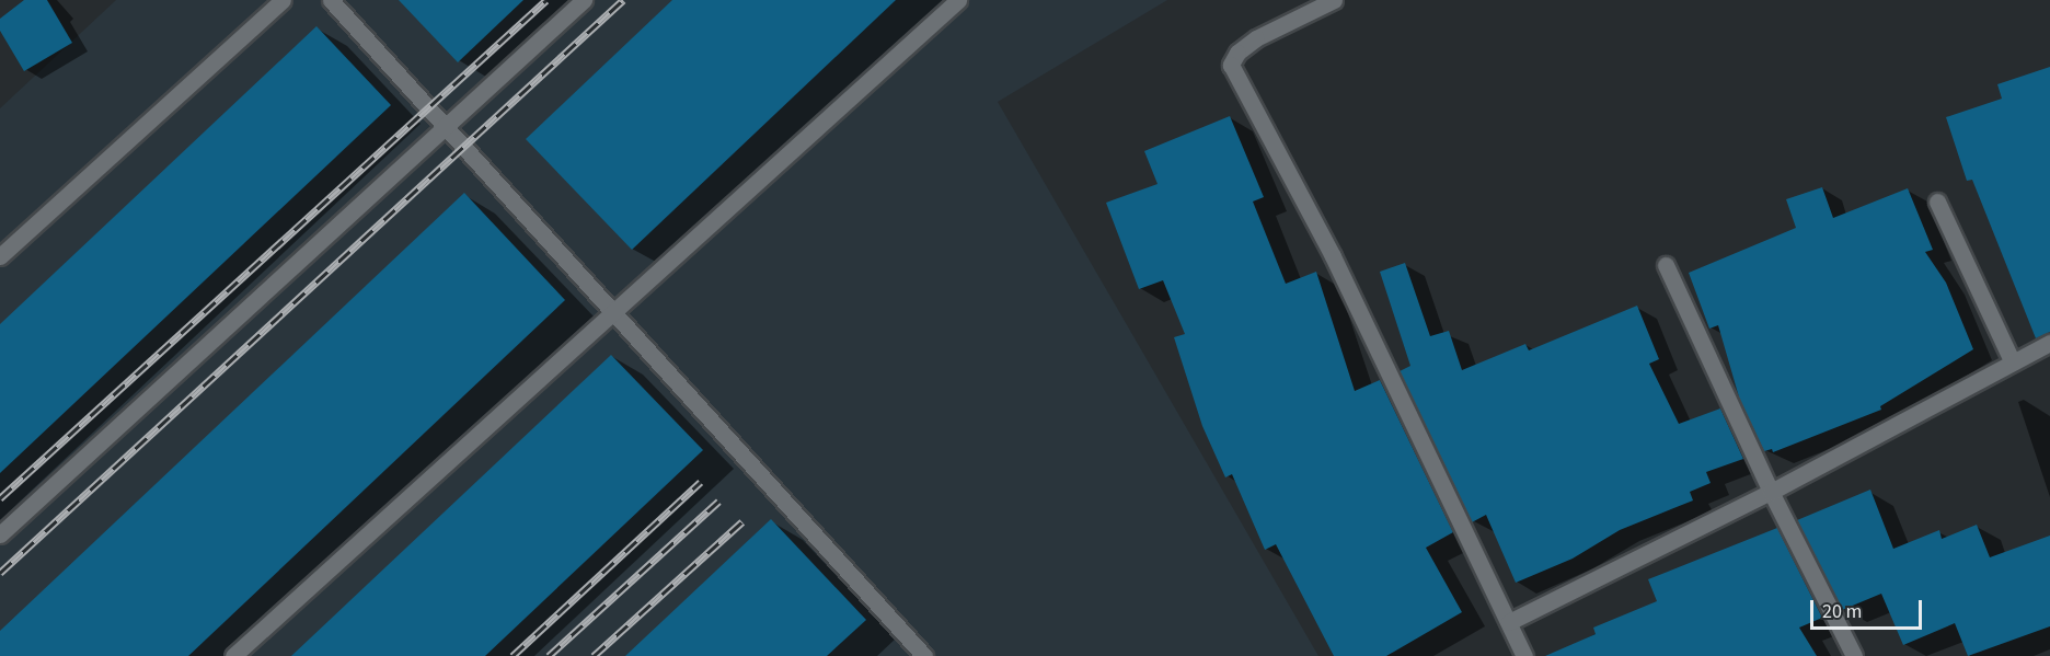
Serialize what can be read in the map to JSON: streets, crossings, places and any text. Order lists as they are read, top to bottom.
{
  "scale_bar": "20 m"
}
